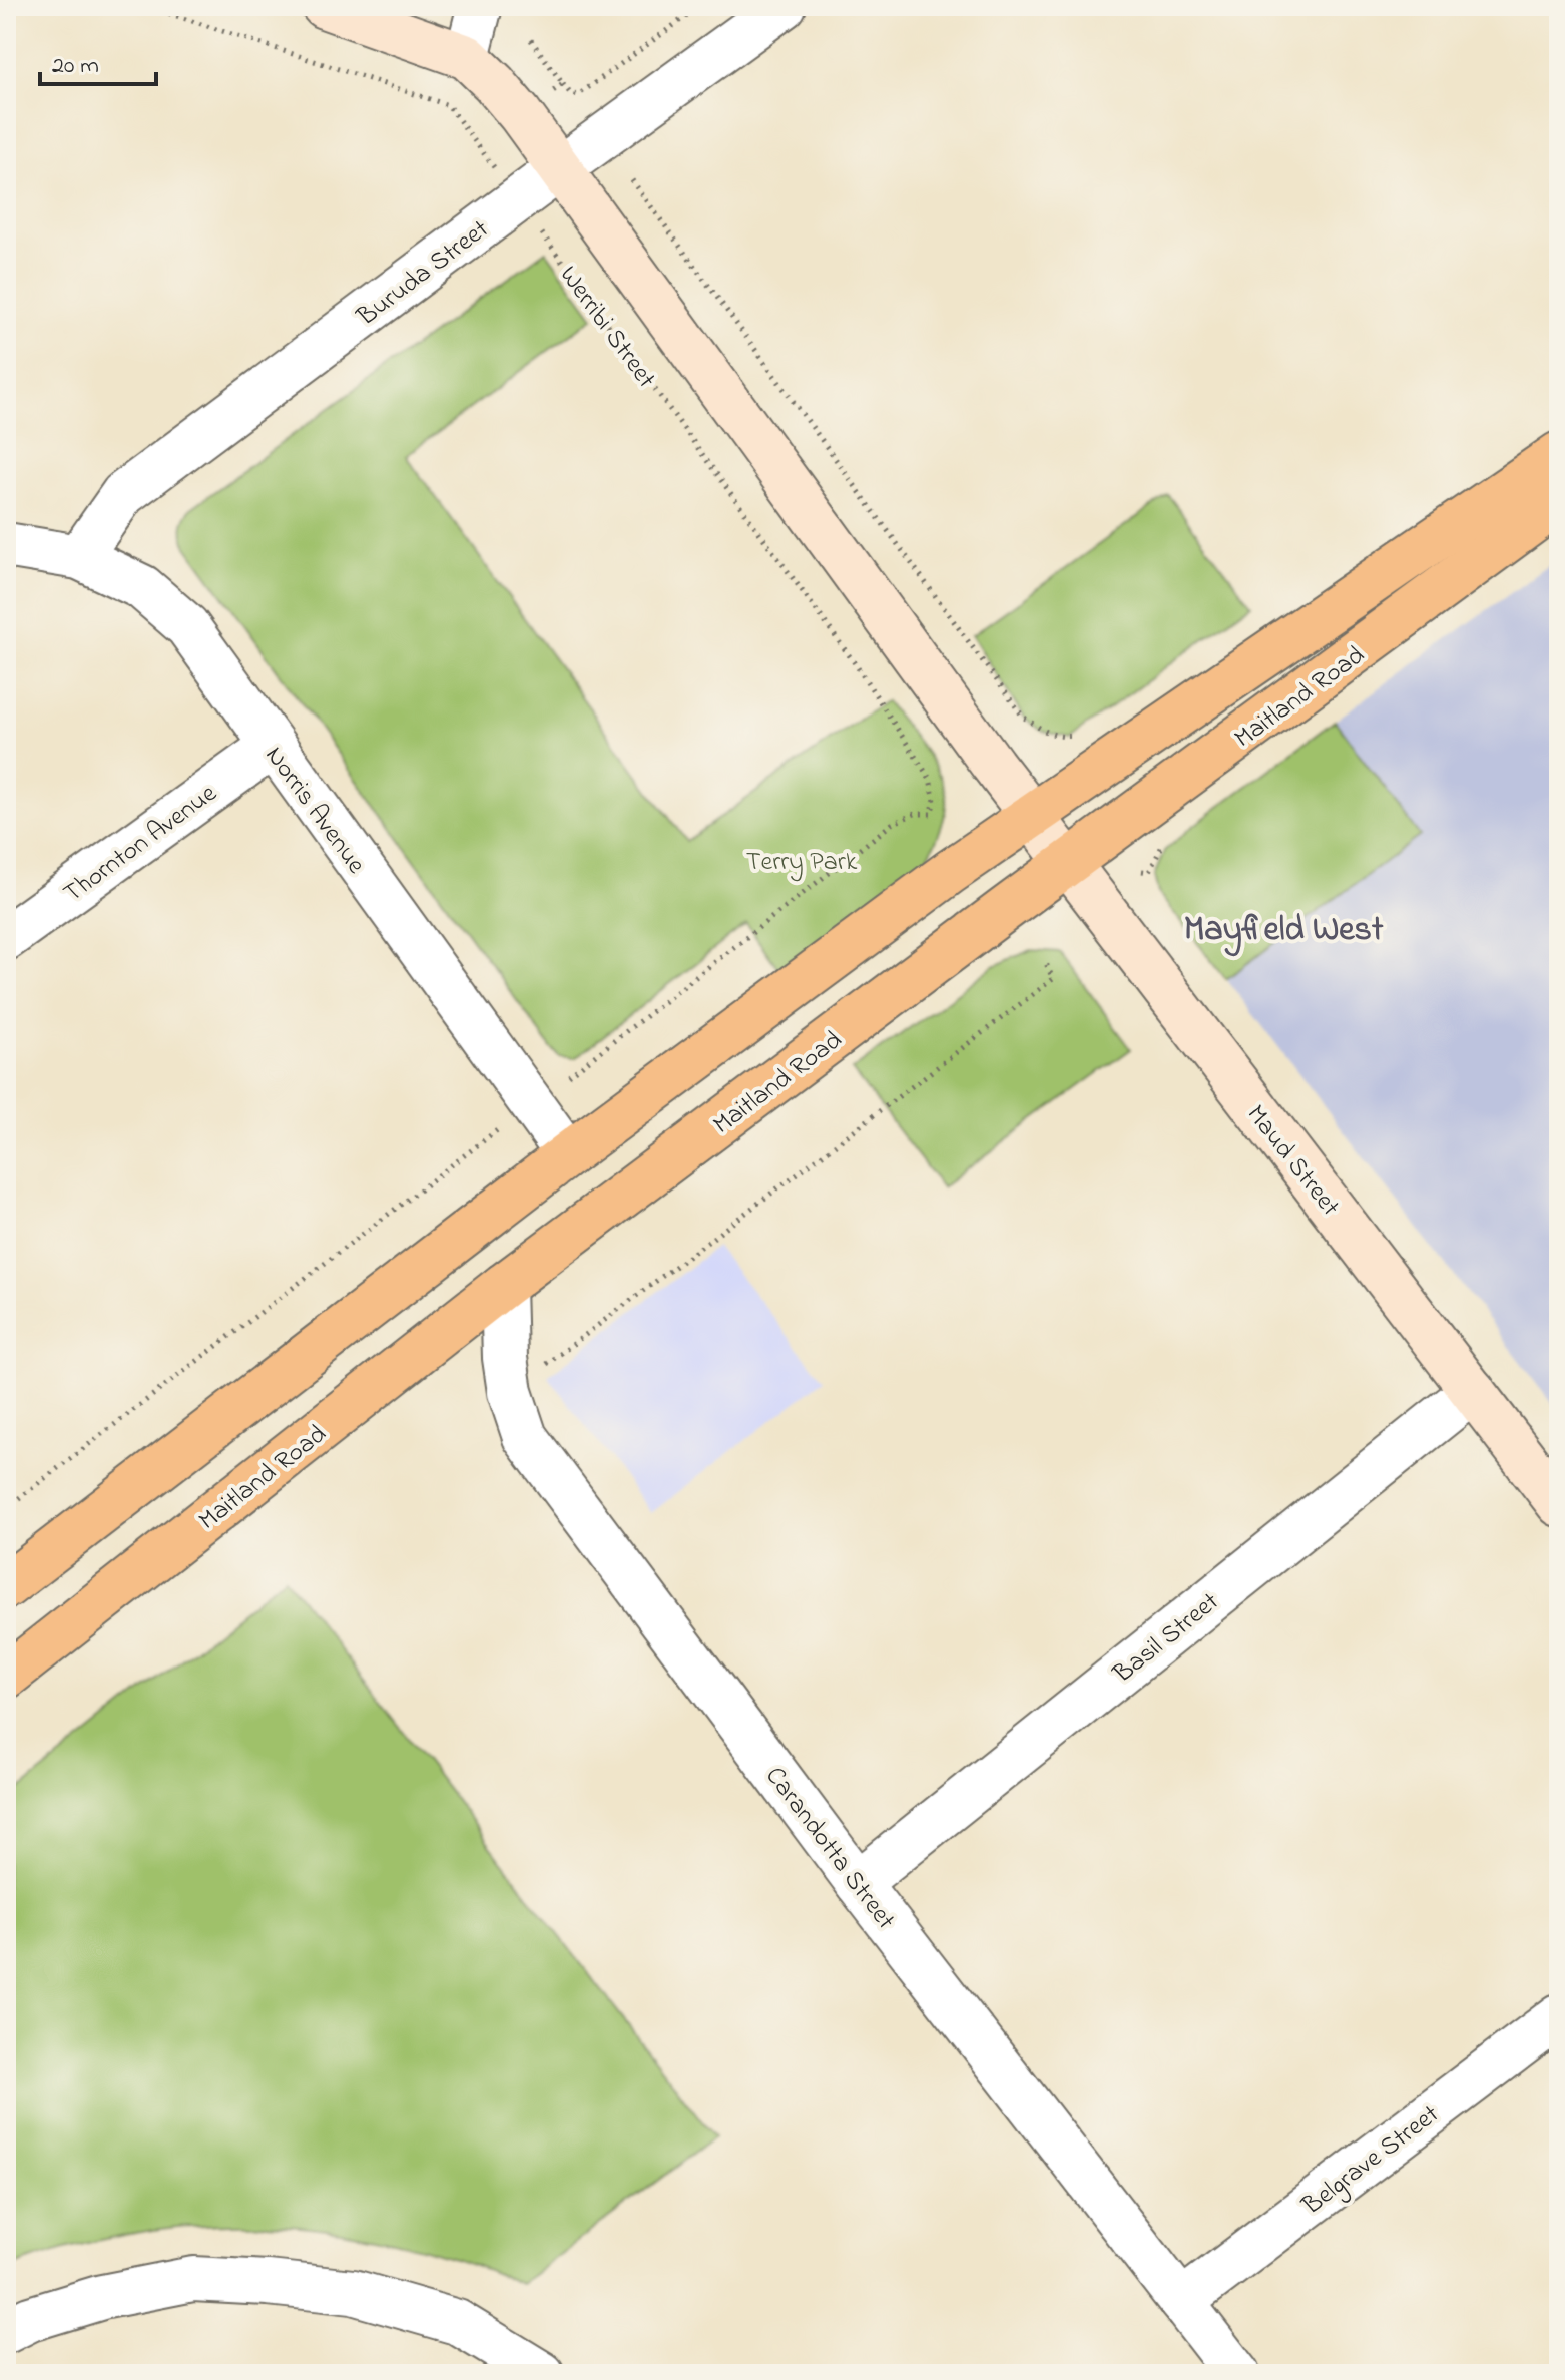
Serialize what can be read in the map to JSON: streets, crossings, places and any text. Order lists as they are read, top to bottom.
{
  "streets": {
    "main road": ["Werribi Street", "Maitland Road", "Maud Street"],
    "street": [
      "Buruda Street",
      "Norris Avenue",
      "Thornton Avenue",
      "Basil Street",
      "Carandotta Street",
      "Belgrave Street"
    ]
  },
  "crossings": [
    ["Buruda Street", "Werribi Street"],
    ["Buruda Street", "Norris Avenue"],
    ["Werribi Street", "Maitland Road"],
    ["Werribi Street", "Maud Street"],
    ["Maitland Road", "Norris Avenue"],
    ["Maitland Road", "Maud Street"],
    ["Maitland Road", "Carandotta Street"],
    ["Norris Avenue", "Thornton Avenue"],
    ["Maud Street", "Basil Street"],
    ["Basil Street", "Carandotta Street"],
    ["Carandotta Street", "Belgrave Street"]
  ],
  "districts": ["Mayfield West"],
  "parks": ["Terry Park"],
  "scale_bar": "20 m"
}
